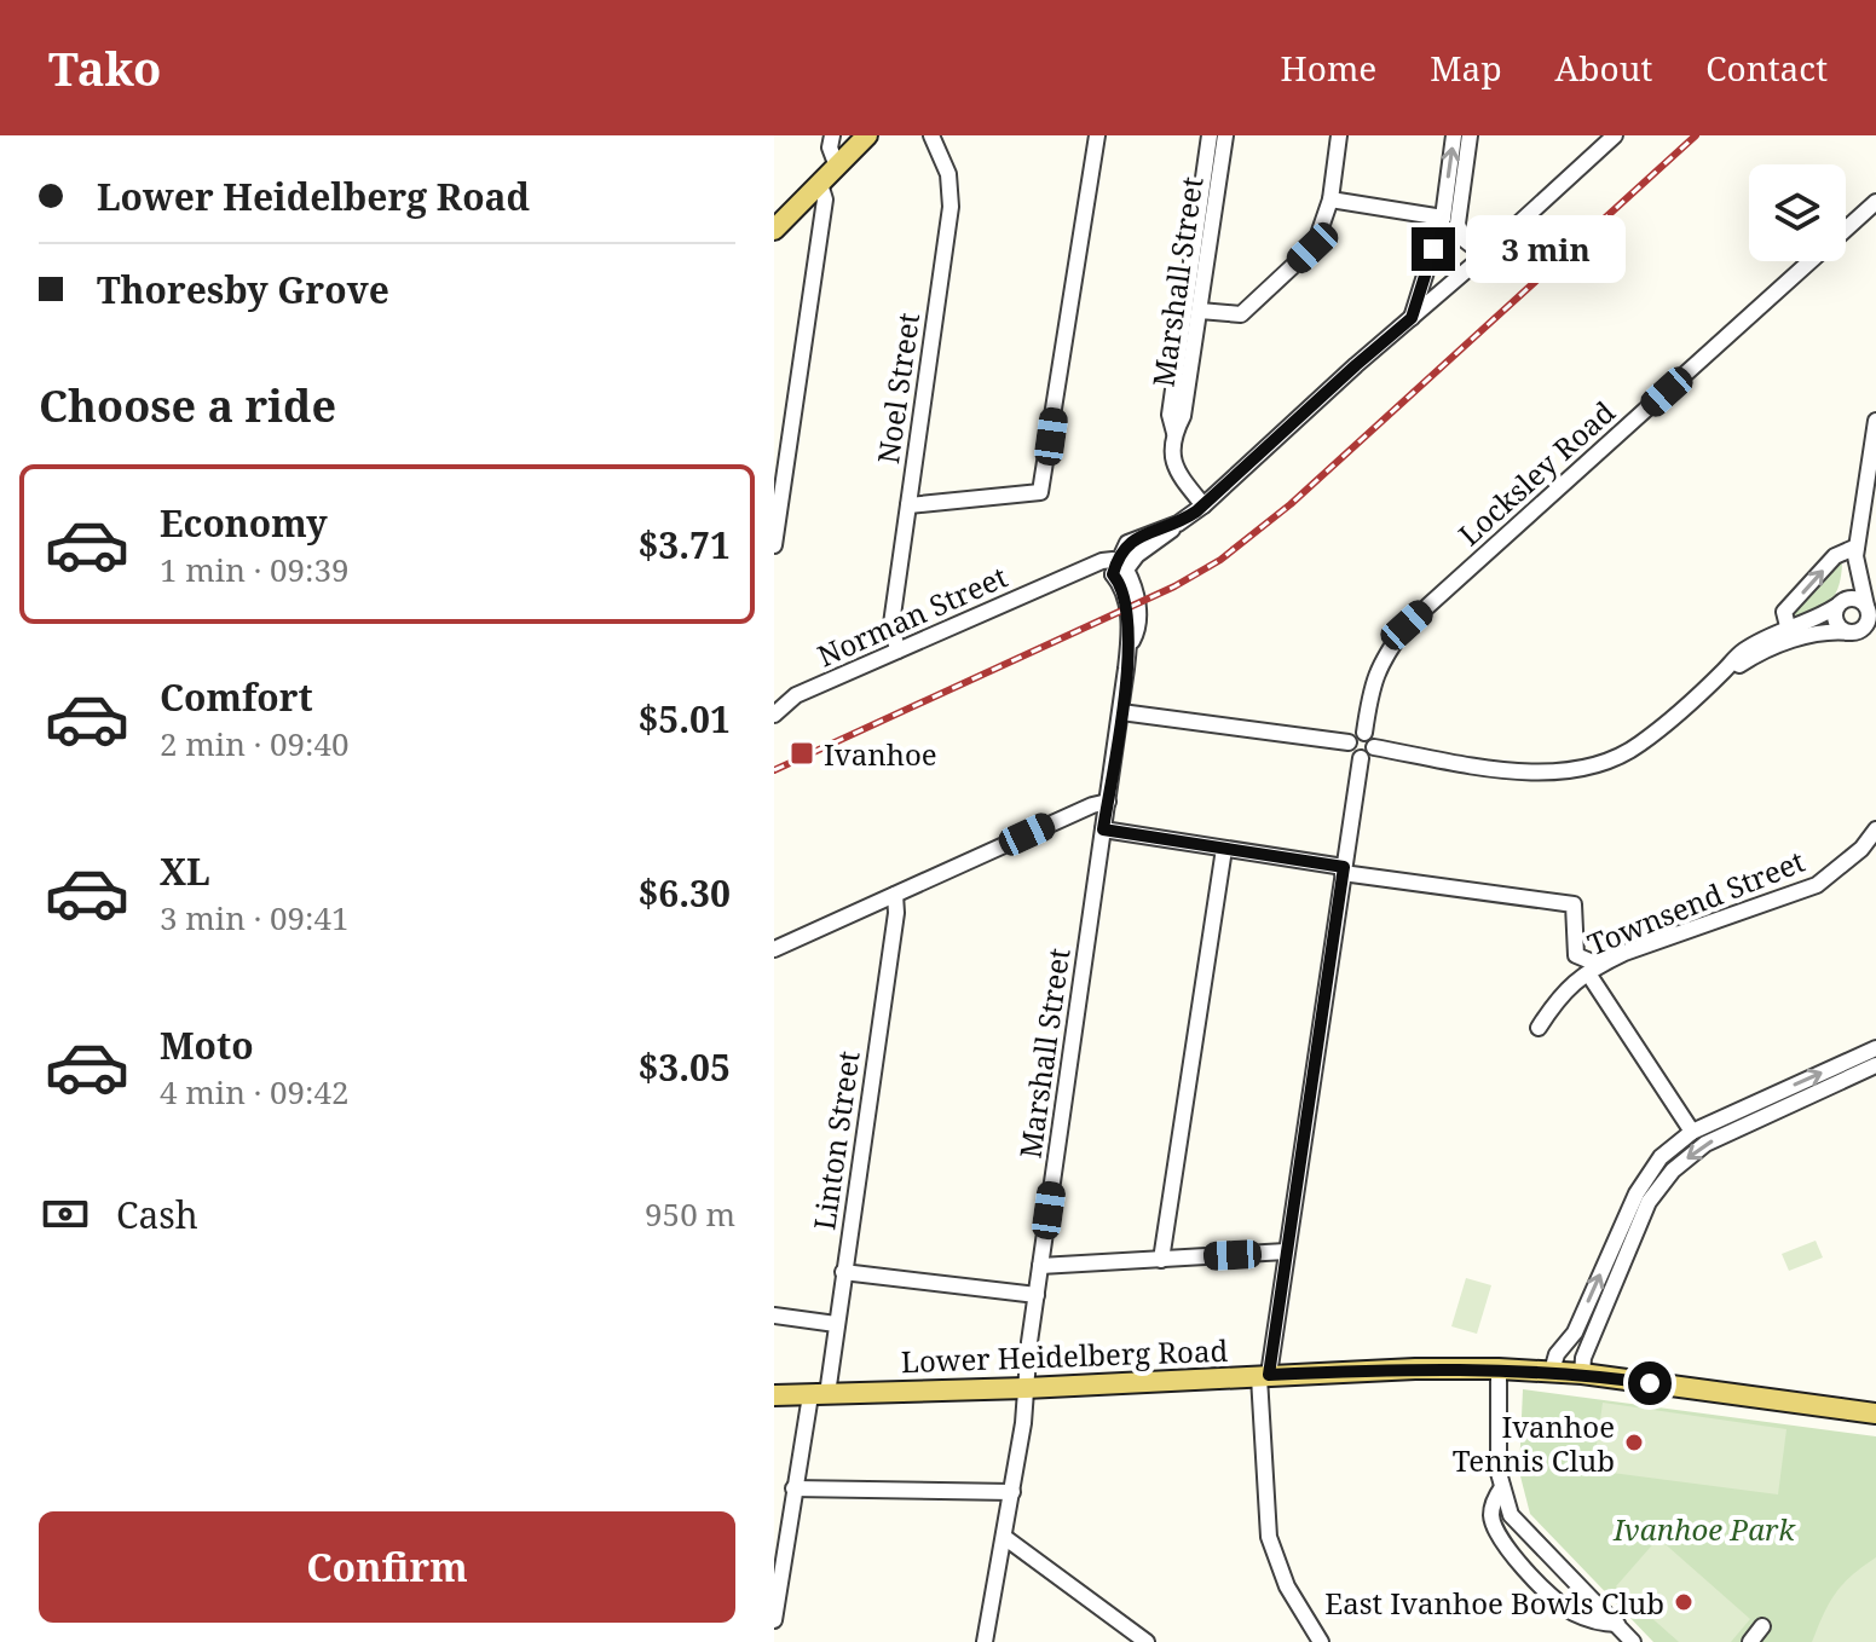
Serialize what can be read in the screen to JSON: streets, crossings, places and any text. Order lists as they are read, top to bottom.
{
  "streets": {
    "main road": ["Lower Heidelberg Road"],
    "street": [
      "Marshall Street",
      "Noel Street",
      "Locksley Road",
      "Norman Street",
      "Townsend Street",
      "Linton Street"
    ]
  },
  "crossings": [
    ["Marshall Street", "Norman Street"],
    ["Marshall Street", "Lower Heidelberg Road"],
    ["Noel Street", "Norman Street"],
    ["Linton Street", "Lower Heidelberg Road"]
  ],
  "parks": ["Ivanhoe Park"],
  "places": {
    "transit": ["Ivanhoe"],
    "other": ["Ivanhoe Tennis Club", "East Ivanhoe Bowls Club"]
  },
  "page": {
    "header": "Tako",
    "nav": [
      "Home",
      "Map",
      "About",
      "Contact"
    ],
    "banner": ["Lower Heidelberg Road", "Thoresby Grove"],
    "bubble": "3 min",
    "heading": "Choose a ride",
    "list": [
      {
        "name": "Economy",
        "note": "1 min · 09:39",
        "value": "$3.71"
      },
      {
        "name": "Comfort",
        "note": "2 min · 09:40",
        "value": "$5.01"
      },
      {
        "name": "XL",
        "note": "3 min · 09:41",
        "value": "$6.30"
      },
      {
        "name": "Moto",
        "note": "4 min · 09:42",
        "value": "$3.05"
      }
    ],
    "pay": ["Cash", "950 m"],
    "buttons": "Confirm"
  }
}
